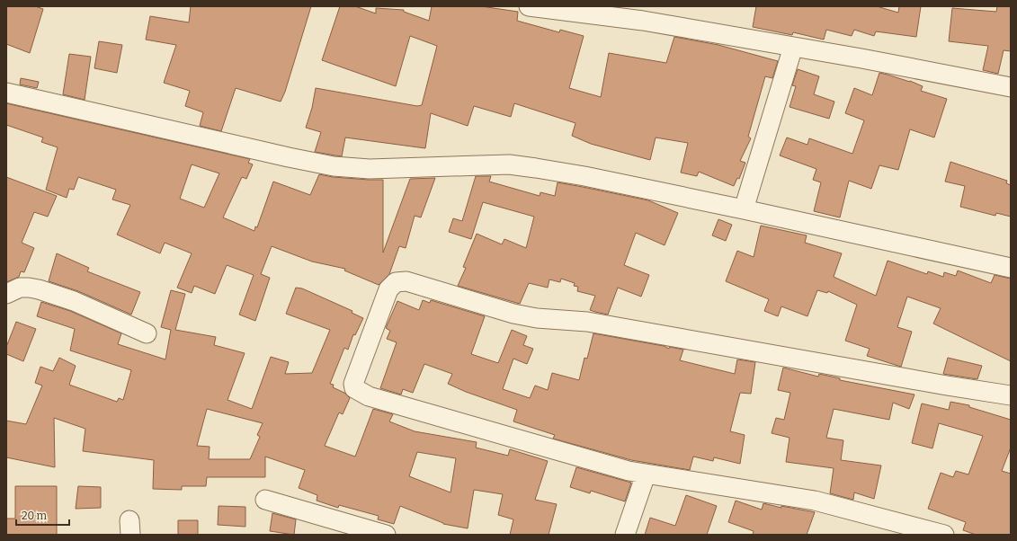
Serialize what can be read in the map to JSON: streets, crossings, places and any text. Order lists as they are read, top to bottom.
{
  "scale_bar": "20 m"
}
